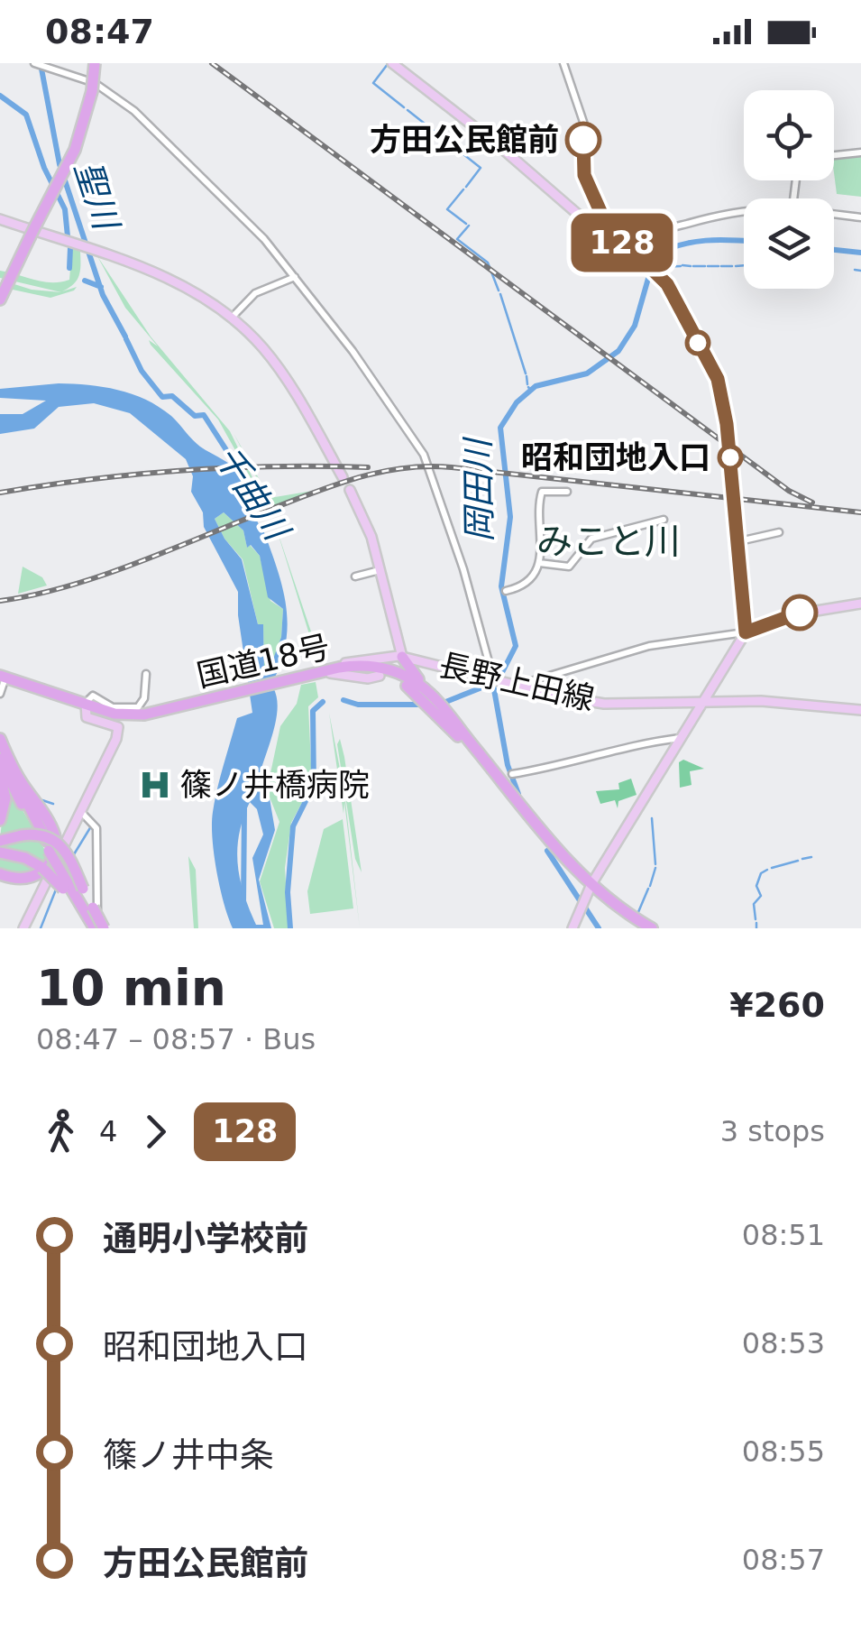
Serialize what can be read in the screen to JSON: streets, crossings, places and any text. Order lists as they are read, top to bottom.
{
  "streets": {
    "highway": ["国道18号"],
    "main road": ["長野上田線"]
  },
  "districts": ["みこと川"],
  "water": ["聖川", "岡田川", "千曲川"],
  "places": {
    "other": ["方田公民館前", "昭和団地入口"],
    "hospital": ["篠ノ井橋病院"]
  },
  "lines": ["bus line 128"],
  "page": {
    "status": "08:47",
    "on_map": "128",
    "heading": ["10 min", "08:47 – 08:57 · Bus", "¥260"],
    "legs": ["4", "128", "3 stops"],
    "list": [
      {
        "name": "通明小学校前",
        "value": "08:51"
      },
      {
        "name": "昭和団地入口",
        "value": "08:53"
      },
      {
        "name": "篠ノ井中条",
        "value": "08:55"
      },
      {
        "name": "方田公民館前",
        "value": "08:57"
      }
    ]
  }
}
